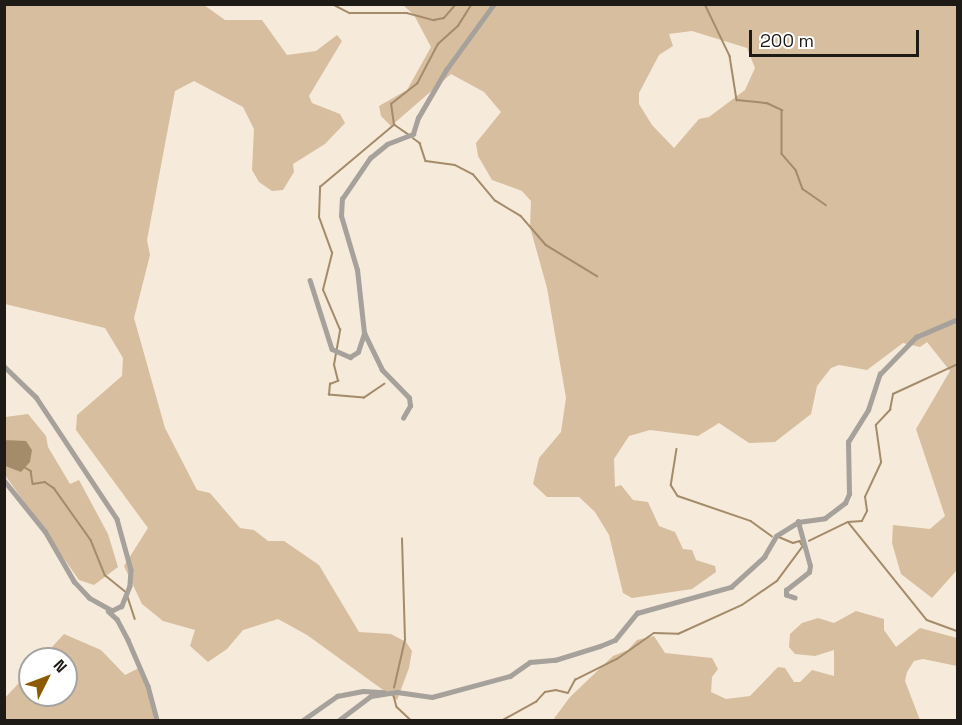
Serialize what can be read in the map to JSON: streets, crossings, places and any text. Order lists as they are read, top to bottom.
{
  "scale_bar": "200 m",
  "north": "top right"
}
